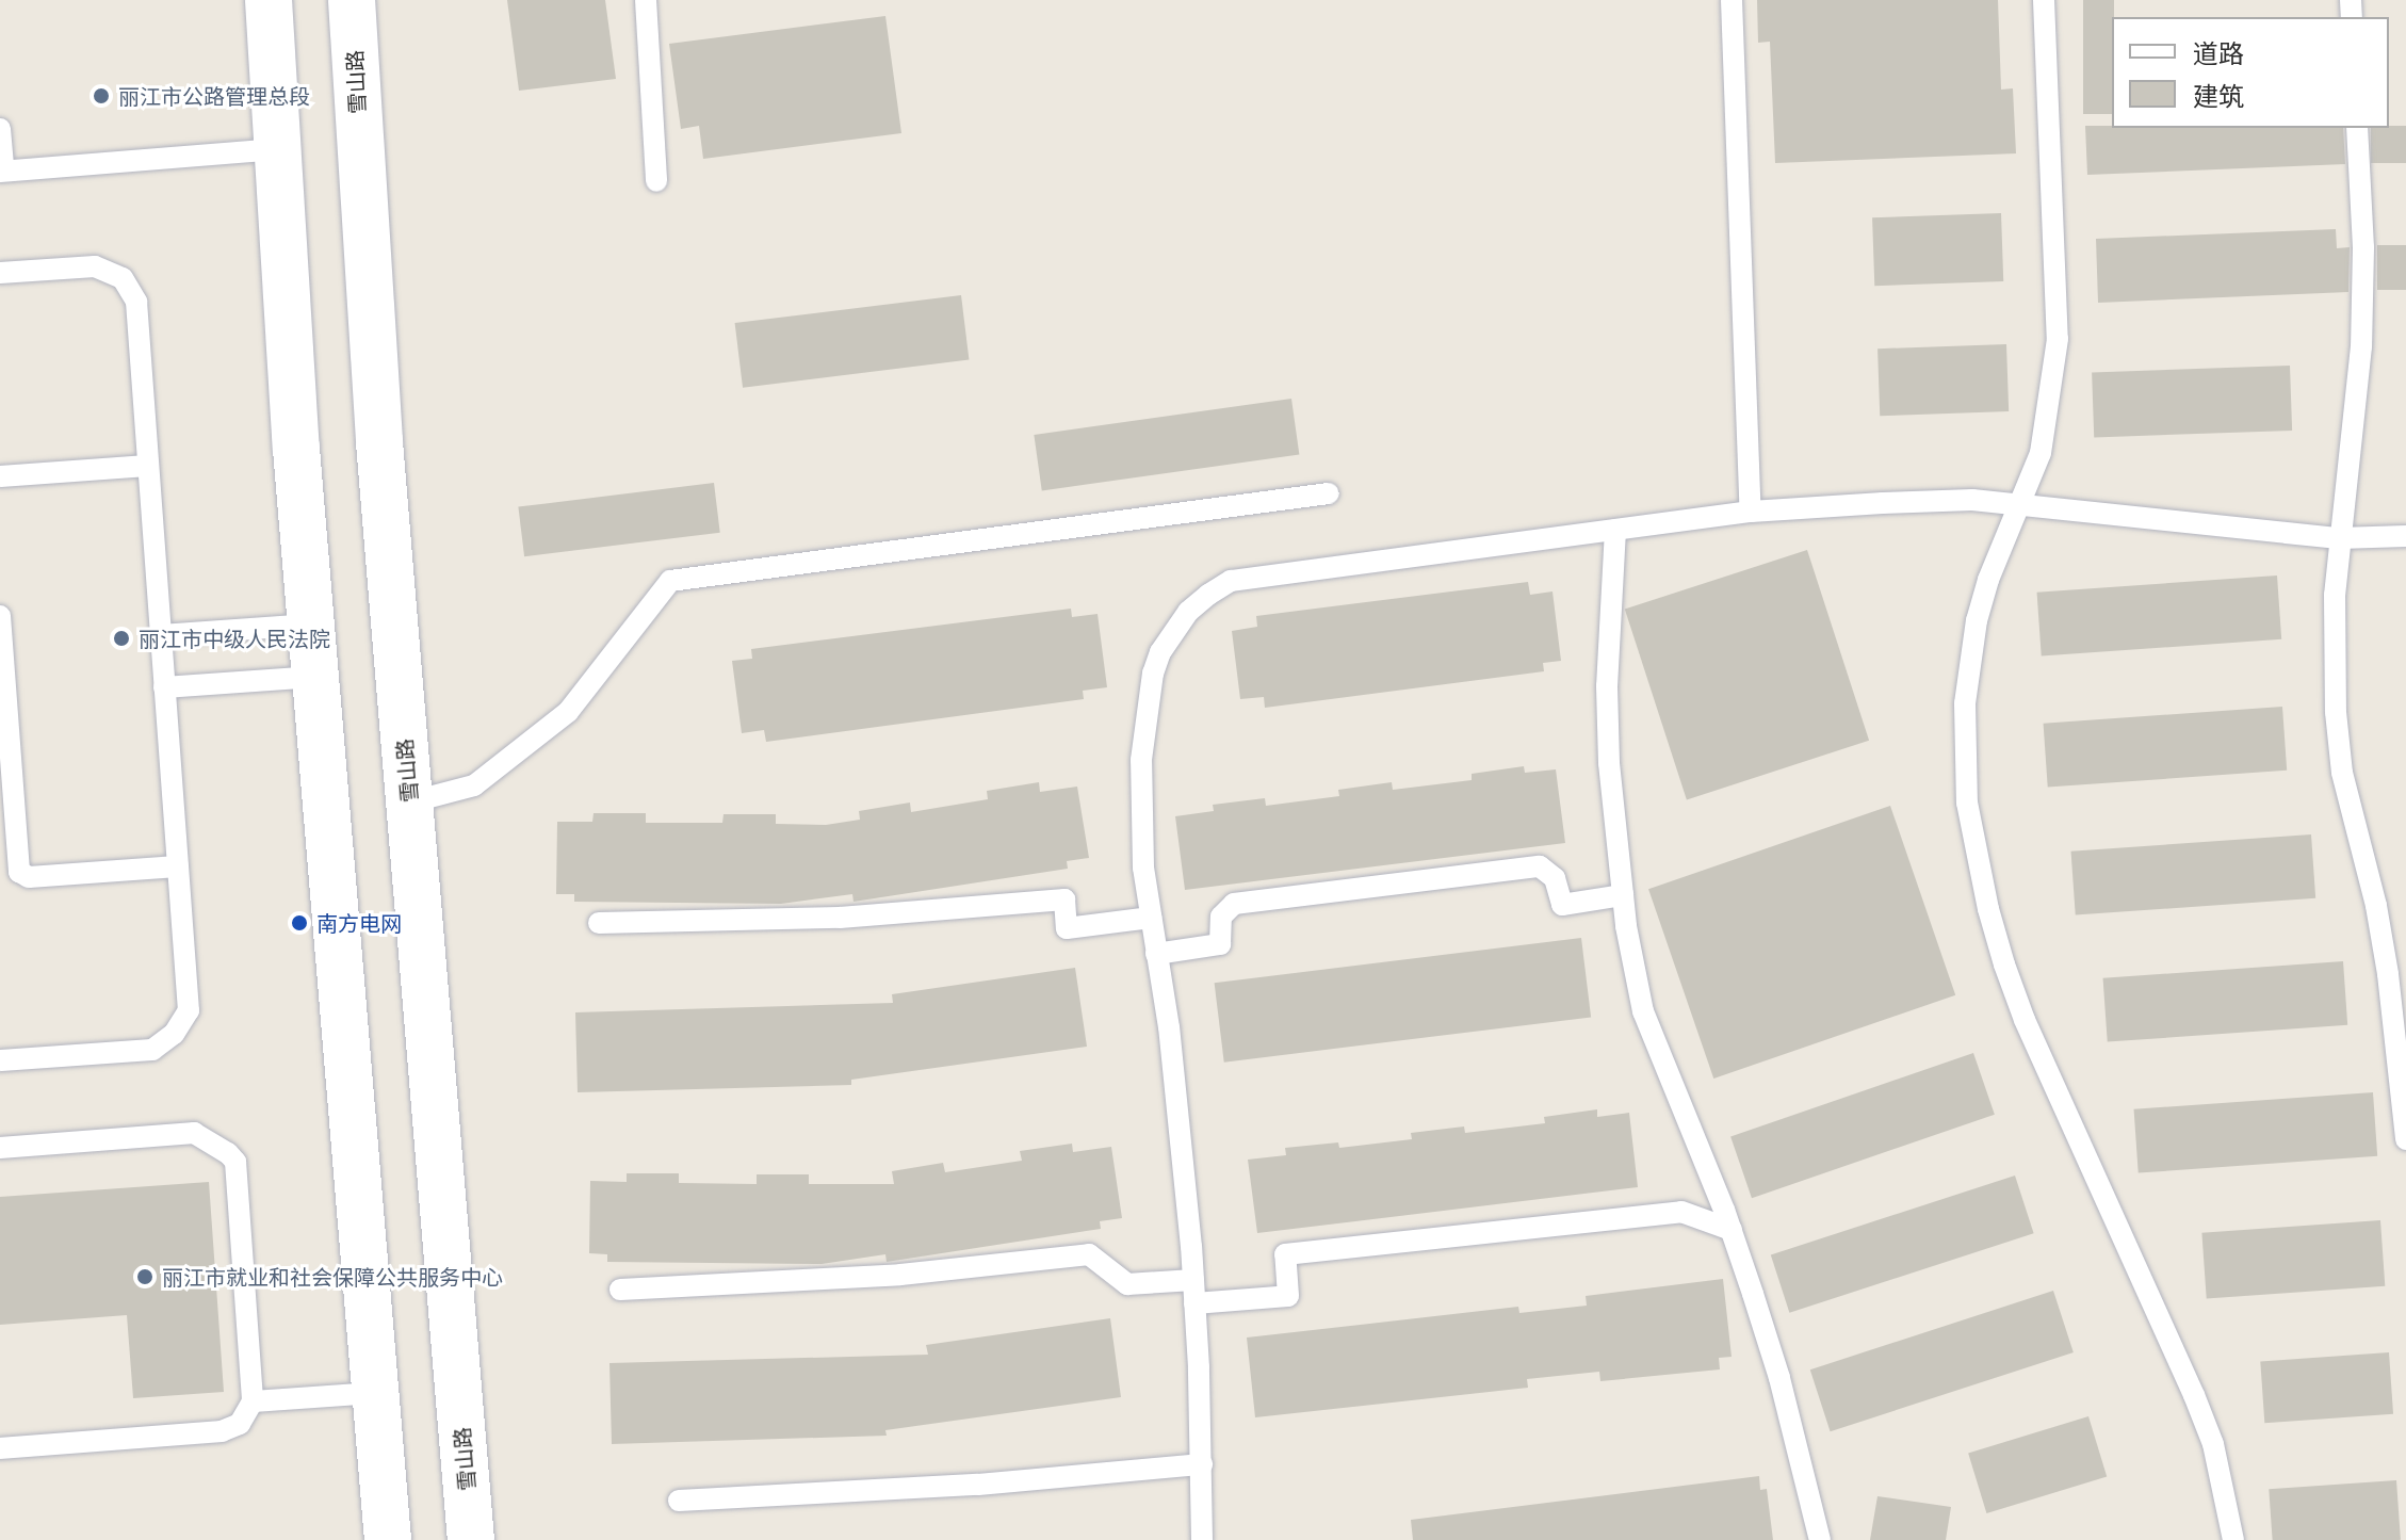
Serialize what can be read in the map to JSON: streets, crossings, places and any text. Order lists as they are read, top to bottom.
{
  "streets": {
    "main road": ["雪山路"]
  },
  "places": [
    "丽江市公路管理总段",
    "丽江市中级人民法院",
    "南方电网",
    "丽江市就业和社会保障公共服务中心"
  ],
  "legend": ["道路", "建筑"]
}
